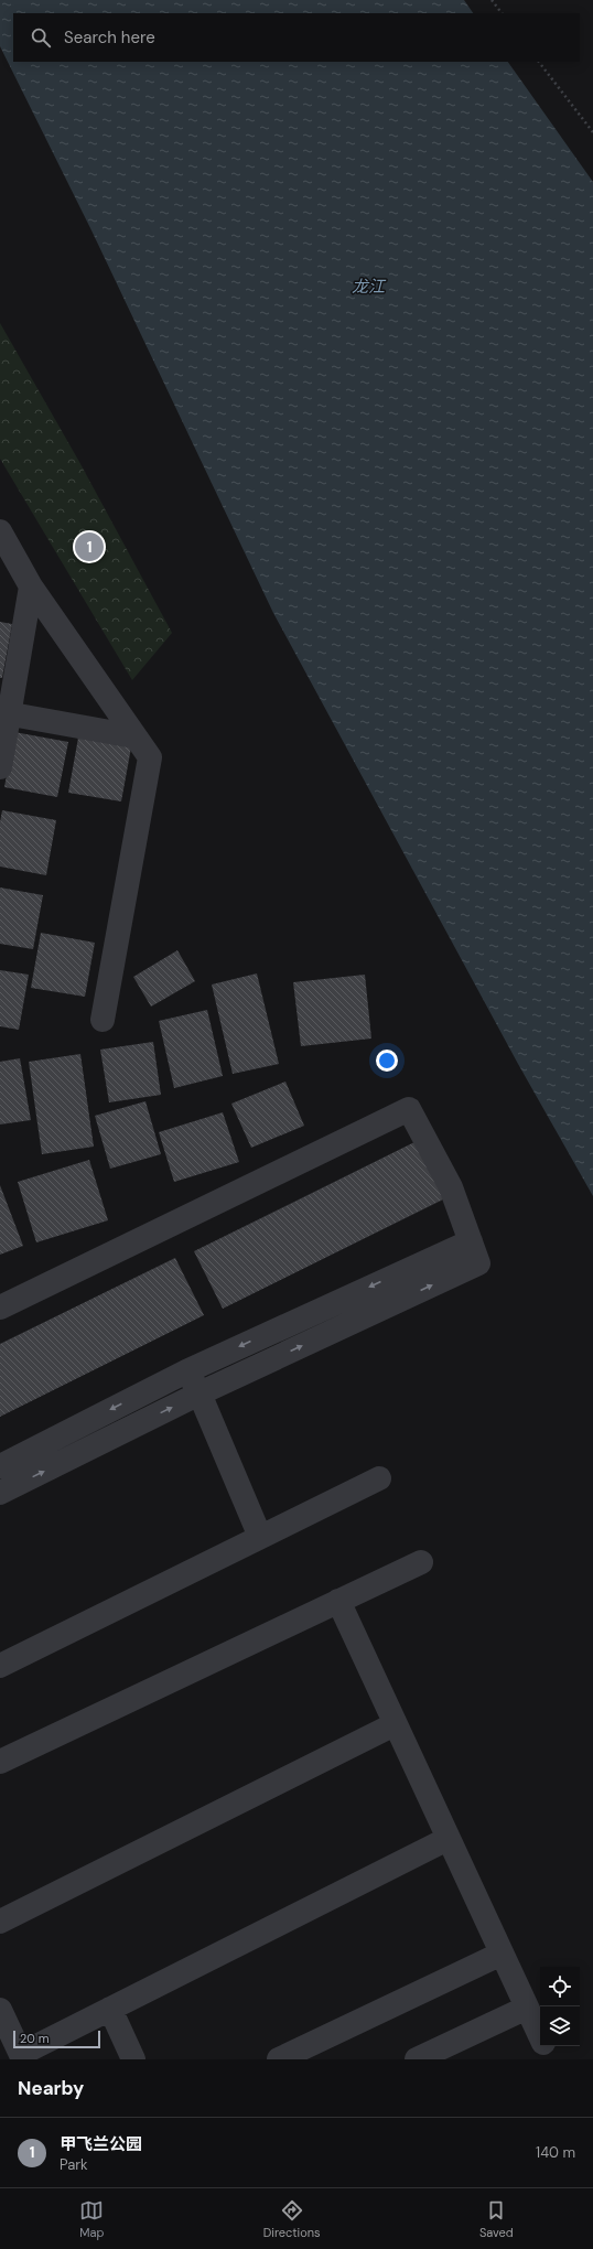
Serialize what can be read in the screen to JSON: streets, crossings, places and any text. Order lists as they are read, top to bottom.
{
  "water": ["龙江"],
  "scale_bar": "20 m",
  "page": {
    "search": "Search here",
    "pins": "1",
    "scale": "20 m",
    "heading": "Nearby",
    "list": [
      {
        "mark": "1",
        "name": "甲飞兰公园",
        "note": "Park",
        "value": "140 m"
      }
    ],
    "nav": ["Map", "Directions", "Saved"]
  }
}
